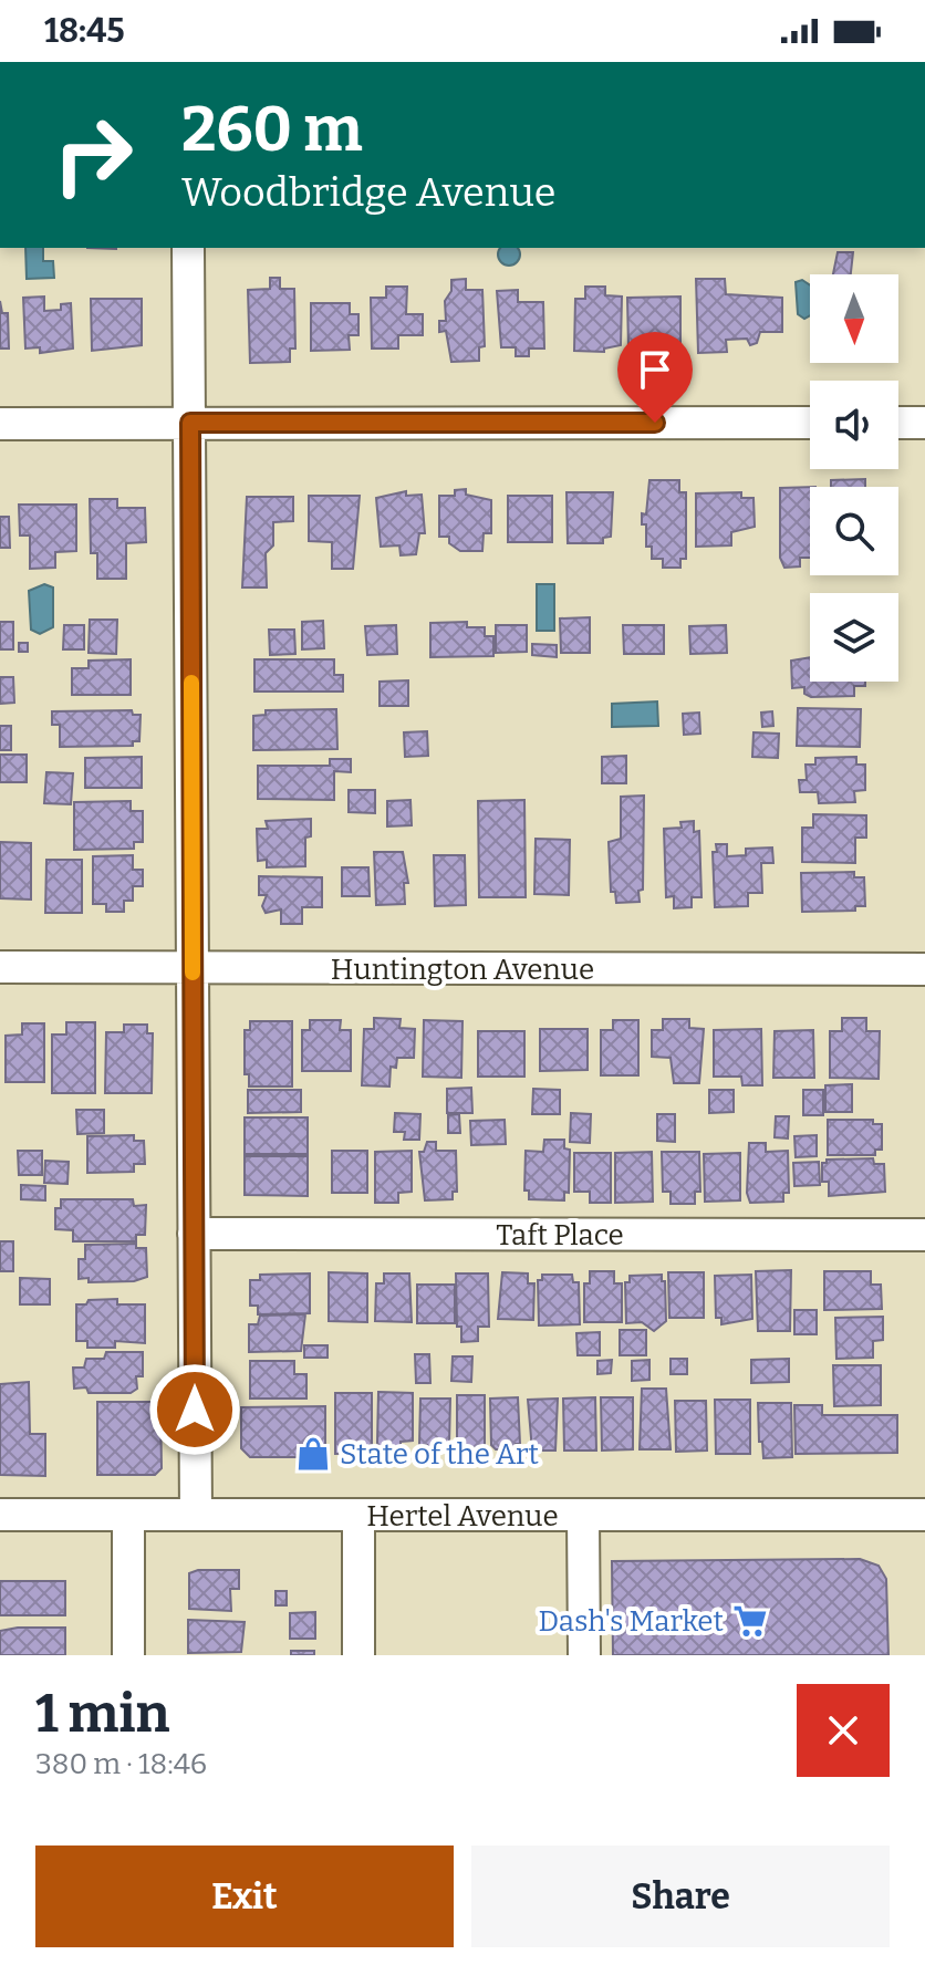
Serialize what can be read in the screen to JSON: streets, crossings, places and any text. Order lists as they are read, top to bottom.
{
  "streets": {
    "street": ["Huntington Avenue", "Taft Place", "Hertel Avenue"]
  },
  "places": {
    "shop": ["State of the Art"],
    "supermarket": ["Dash's Market"]
  },
  "north": "bottom",
  "page": {
    "status": "18:45",
    "turn": ["260 m", "Woodbridge Avenue"],
    "heading": ["1 min", "380 m · 18:46"],
    "buttons": ["Exit", "Share"]
  }
}
